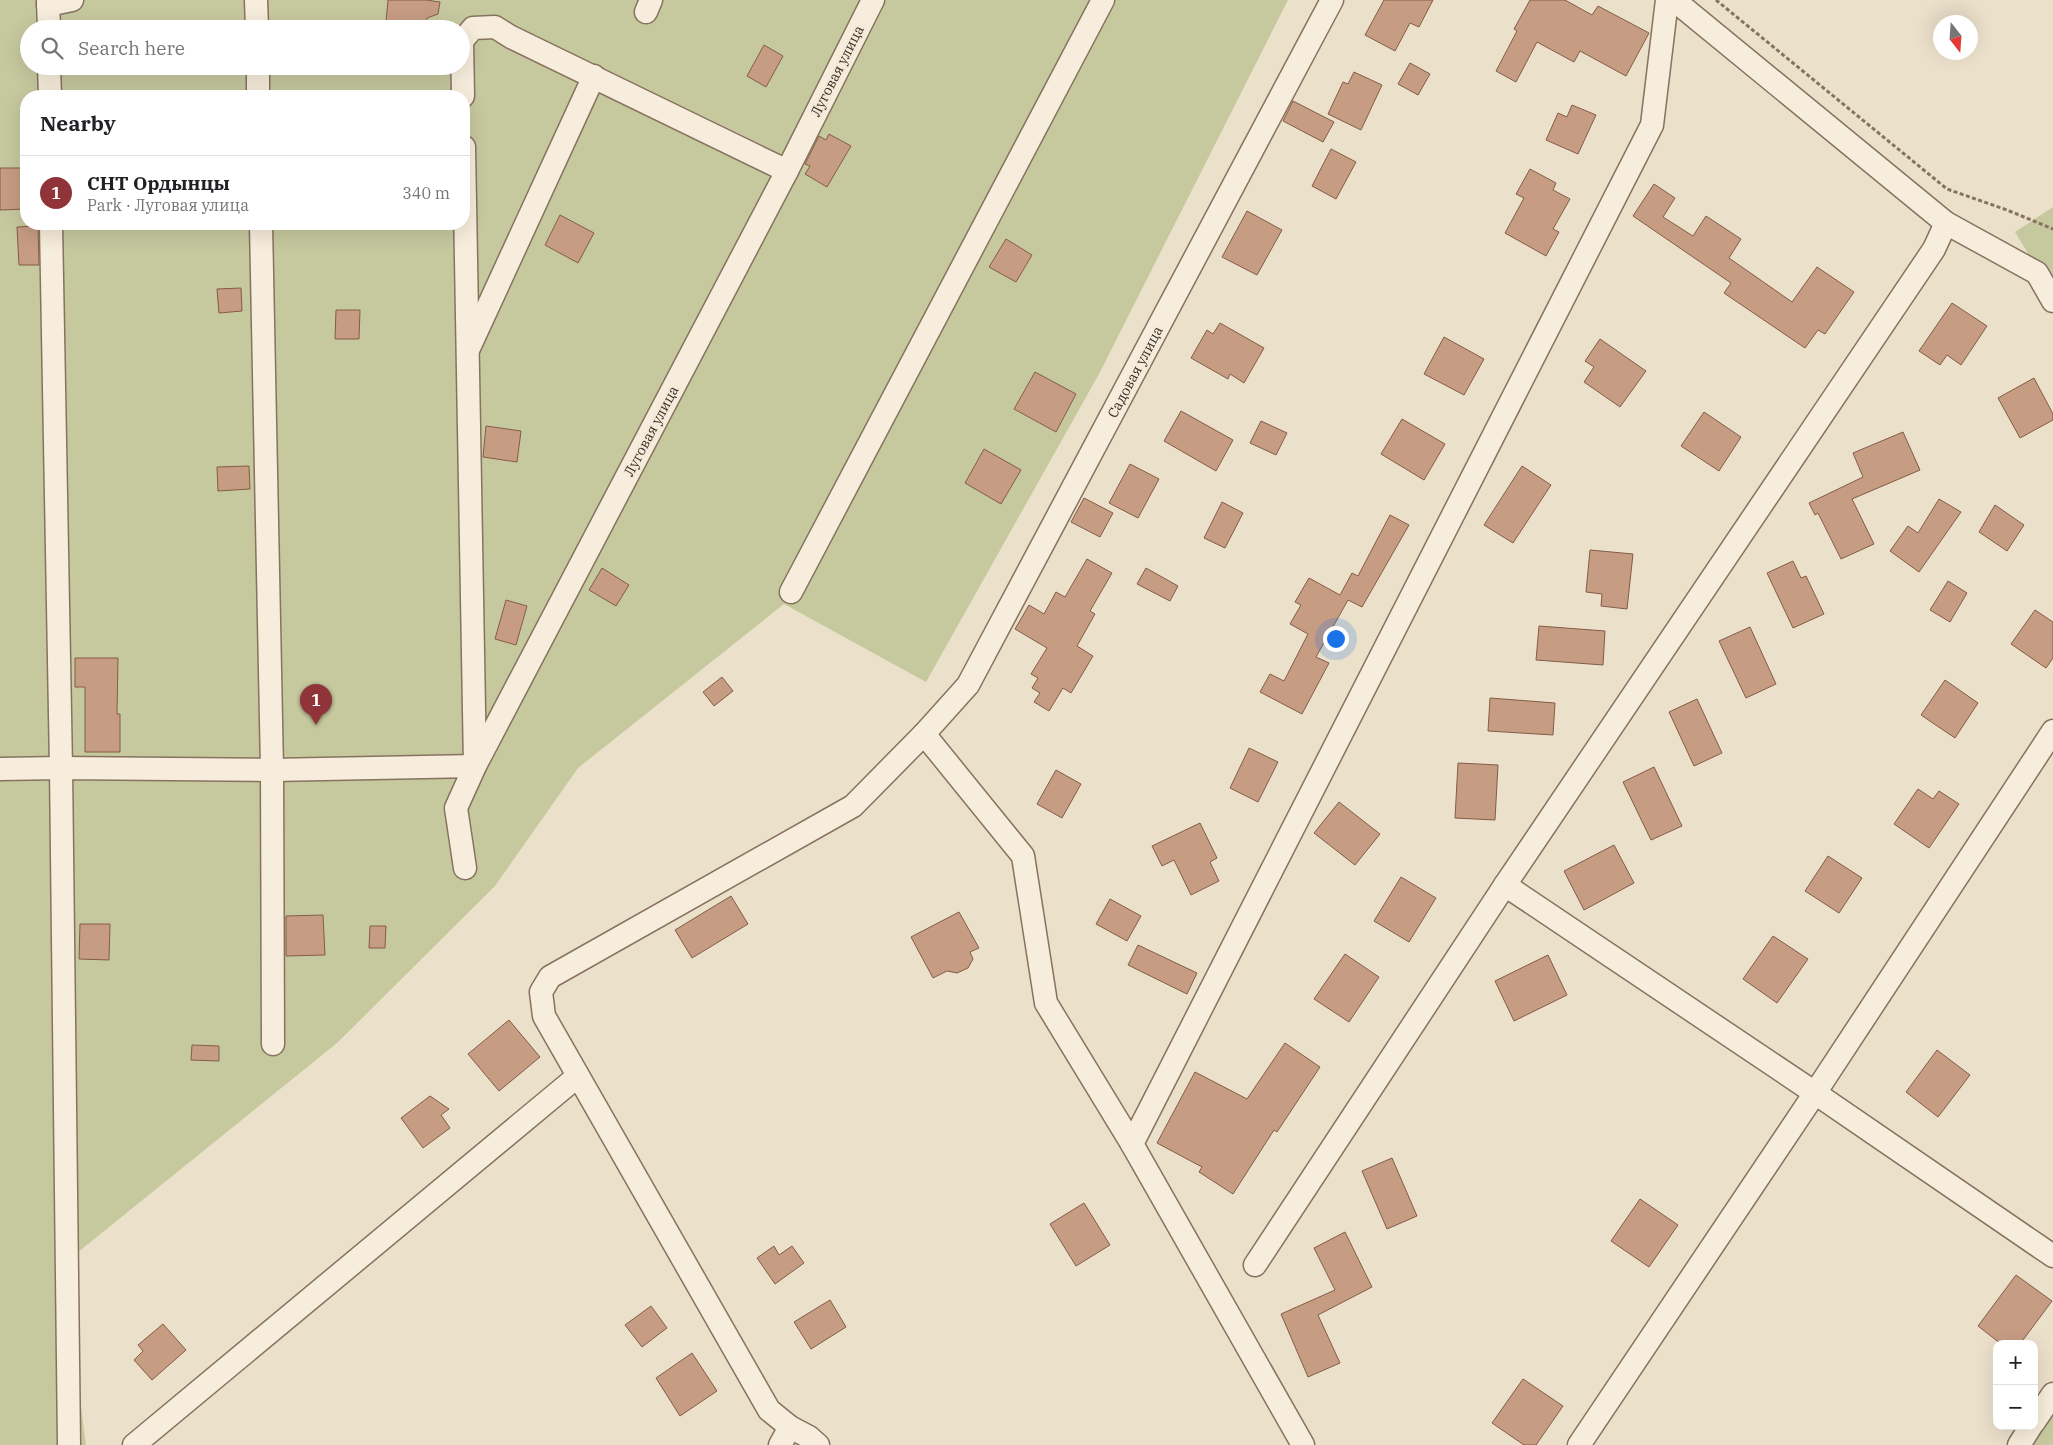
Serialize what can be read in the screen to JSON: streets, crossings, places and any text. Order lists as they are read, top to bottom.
{
  "streets": {
    "street": ["Луговая улица", "Садовая улица"]
  },
  "north": "bottom",
  "page": {
    "search": "Search here",
    "heading": "Nearby",
    "list": [
      {
        "mark": "1",
        "name": "СНТ Ордынцы",
        "note": "Park · Луговая улица",
        "value": "340 m"
      }
    ],
    "pins": "1",
    "map_buttons": ["+", "−"]
  }
}
